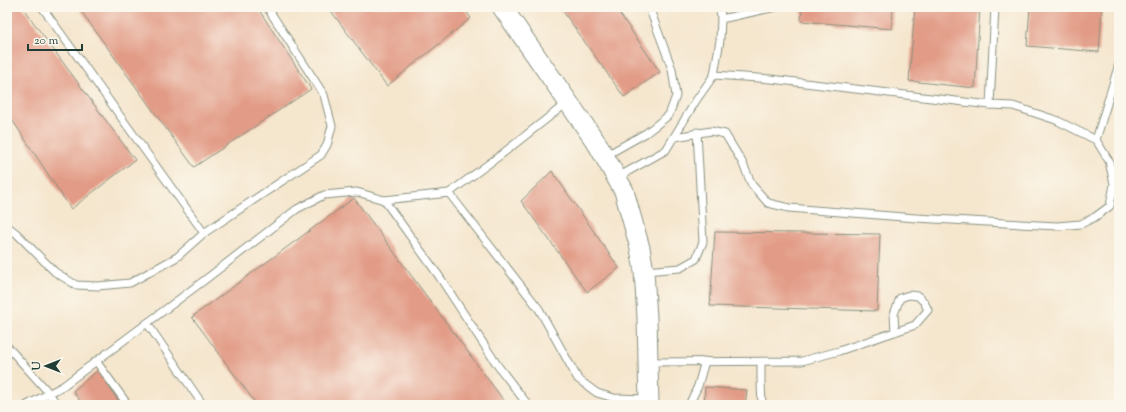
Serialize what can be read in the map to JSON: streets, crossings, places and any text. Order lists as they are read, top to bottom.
{
  "scale_bar": "20 m",
  "north": "left"
}
